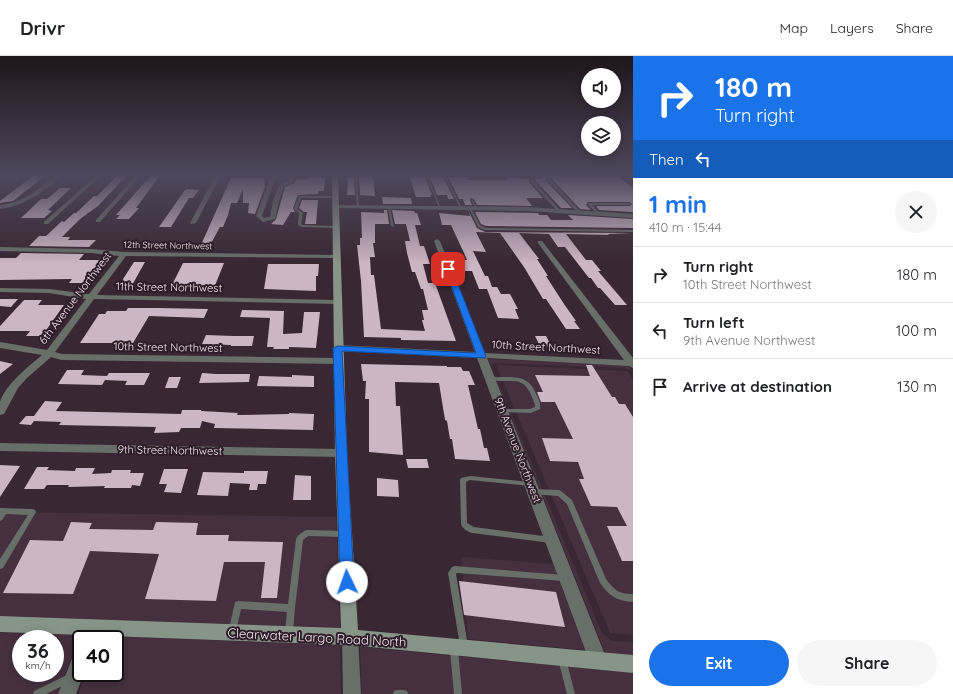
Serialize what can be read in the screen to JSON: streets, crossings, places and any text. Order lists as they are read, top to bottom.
{
  "streets": {
    "street": [
      "12th Street Northwest",
      "11th Street Northwest",
      "6th Avenue Northwest",
      "10th Street Northwest",
      "9th Street Northwest",
      "9th Avenue Northwest",
      "Clearwater Largo Road North"
    ]
  },
  "crossings": [
    ["12th Street Northwest", "6th Avenue Northwest"],
    ["11th Street Northwest", "6th Avenue Northwest"],
    ["6th Avenue Northwest", "10th Street Northwest"],
    ["10th Street Northwest", "9th Avenue Northwest"],
    ["9th Avenue Northwest", "Clearwater Largo Road North"]
  ],
  "page": {
    "header": "Drivr",
    "nav": ["Map", "Layers", "Share"],
    "turn": ["180 m", "Turn right"],
    "then": "Then",
    "heading": ["1 min", "410 m · 15:44"],
    "list": [
      {
        "name": "Turn right",
        "note": "10th Street Northwest",
        "value": "180 m"
      },
      {
        "name": "Turn left",
        "note": "9th Avenue Northwest",
        "value": "100 m"
      },
      {
        "name": "Arrive at destination",
        "value": "130 m"
      }
    ],
    "speed": "36 km/h",
    "limit": "40",
    "buttons": ["Exit", "Share"]
  }
}
